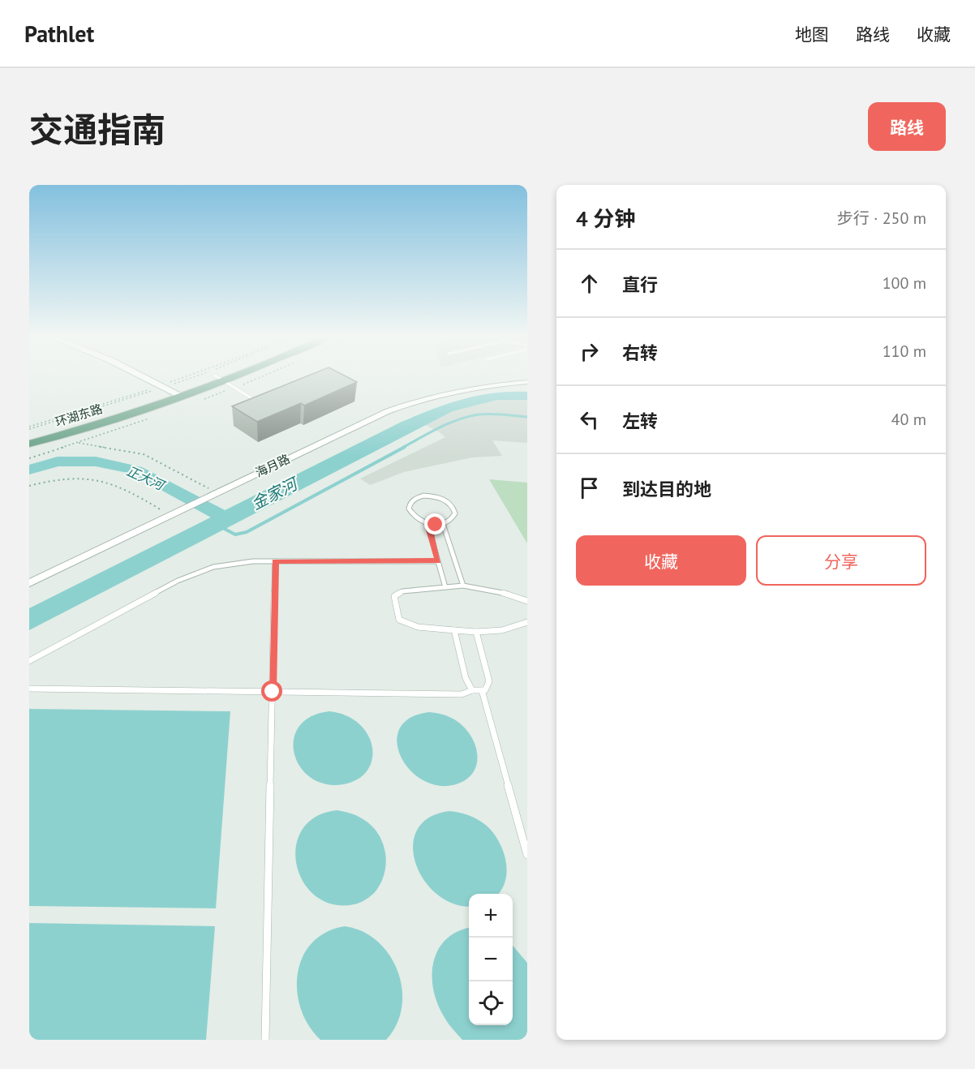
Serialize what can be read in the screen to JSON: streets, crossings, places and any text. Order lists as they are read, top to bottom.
{
  "streets": {
    "main road": ["环湖东路"],
    "street": ["海月路"]
  },
  "water": ["正大河", "金家河"],
  "page": {
    "header": "Pathlet",
    "nav": ["地图", "路线", "收藏"],
    "title": "交通指南",
    "buttons": [
      "路线",
      ["收藏", "分享"]
    ],
    "heading": ["4 分钟", "步行 · 250 m"],
    "list": [
      ["直行", "100 m"],
      ["右转", "110 m"],
      ["左转", "40 m"],
      "到达目的地"
    ],
    "map_buttons": ["+", "−"]
  }
}
